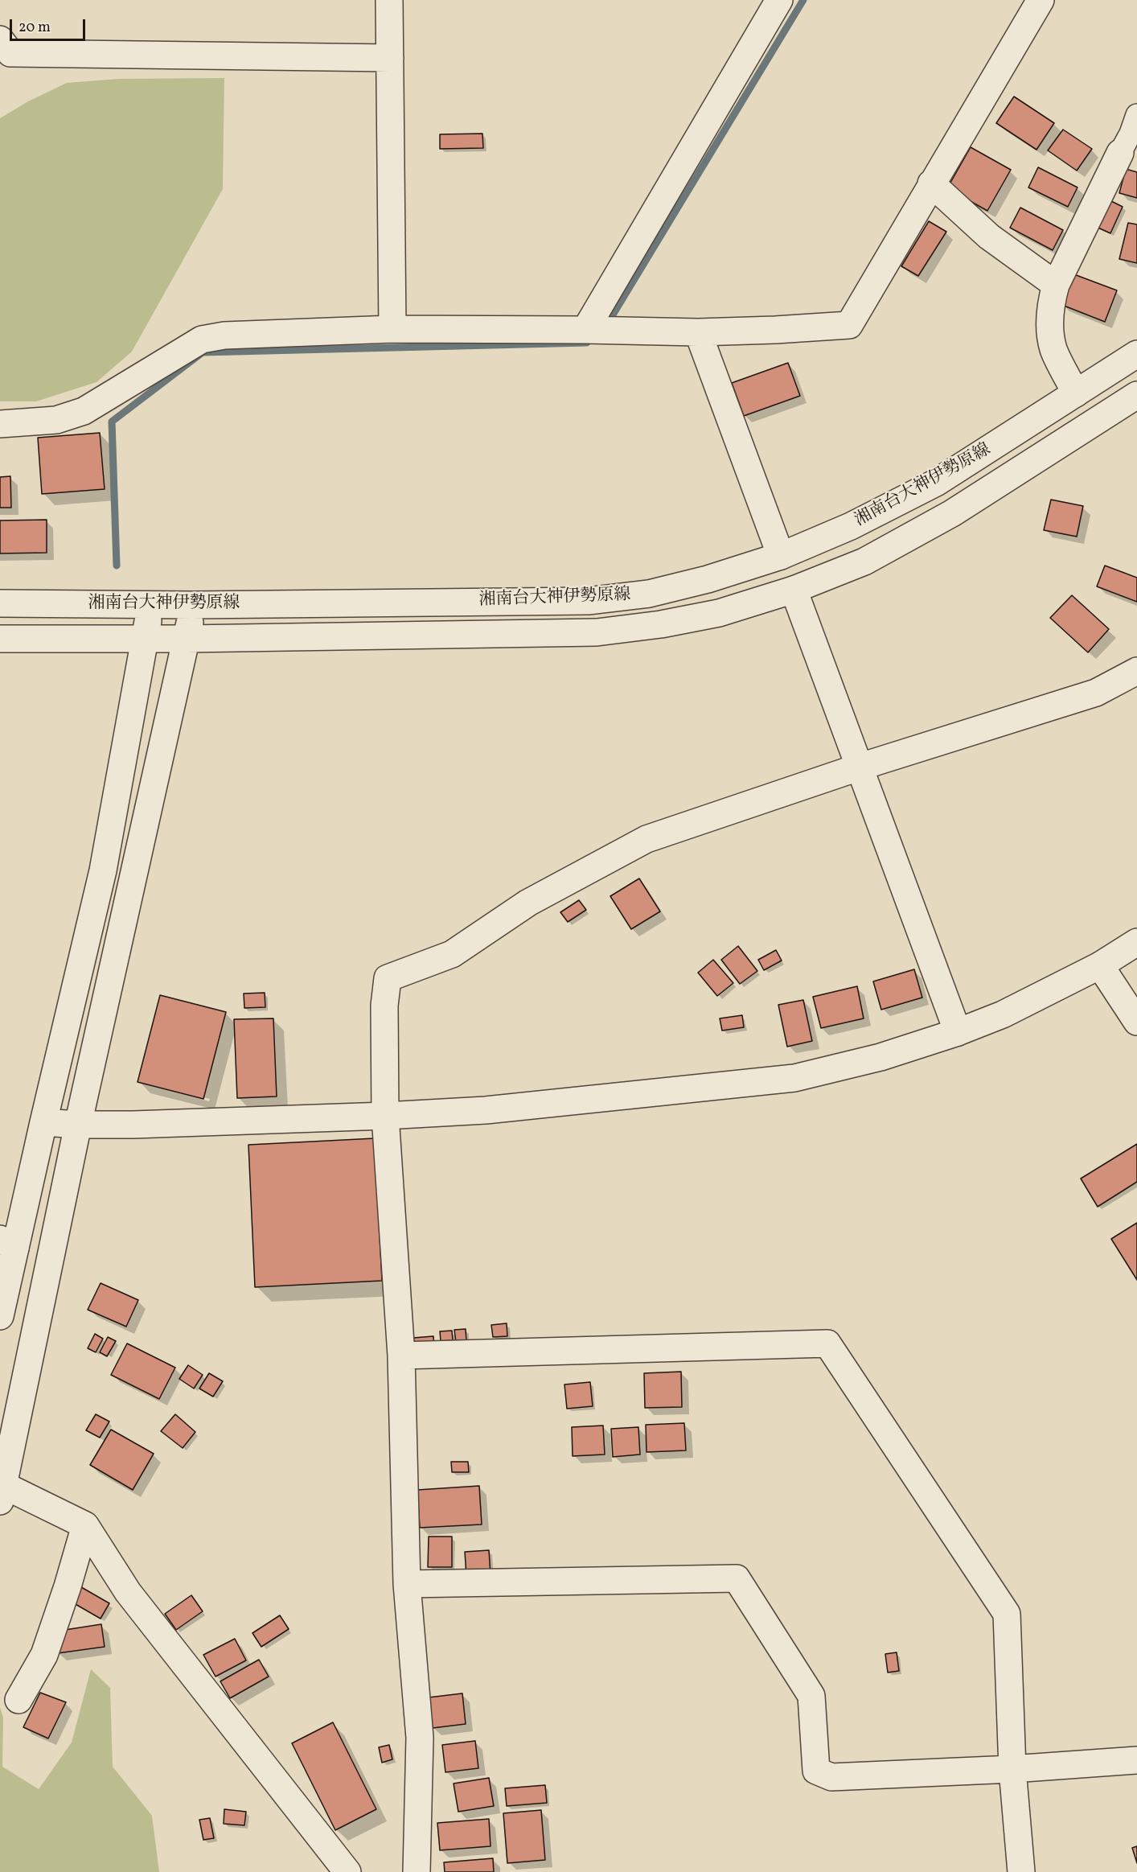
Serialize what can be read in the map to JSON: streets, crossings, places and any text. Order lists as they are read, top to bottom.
{
  "streets": {
    "street": ["湘南台大神伊勢原線"]
  },
  "scale_bar": "20 m"
}
